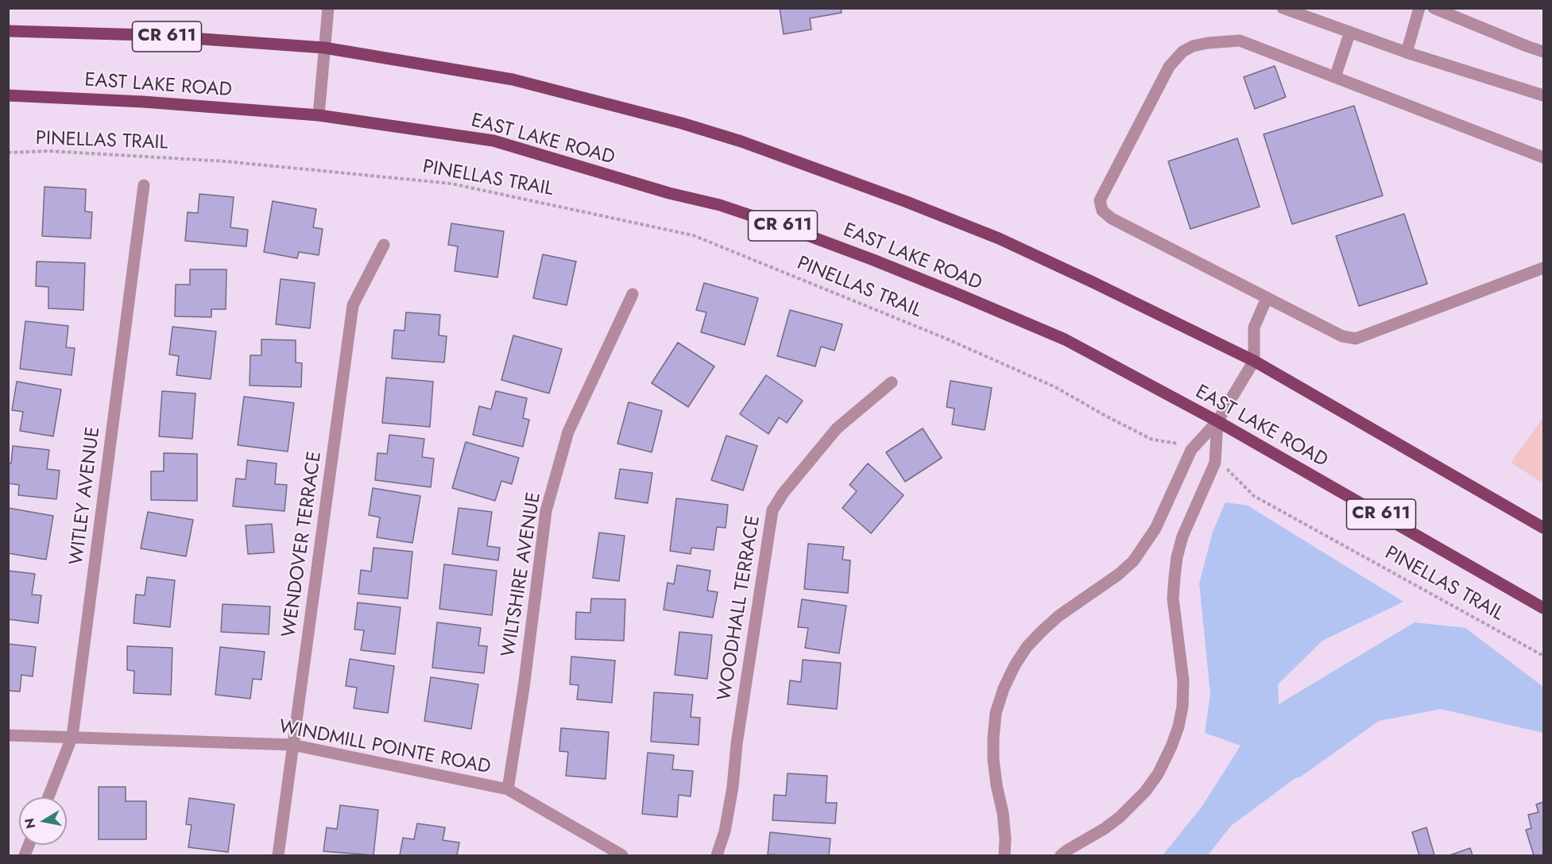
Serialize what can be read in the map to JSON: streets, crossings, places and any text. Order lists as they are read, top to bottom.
{
  "streets": {
    "main road": ["CR 611", "EAST LAKE ROAD"],
    "street": [
      "WITLEY AVENUE",
      "WENDOVER TERRACE",
      "WILTSHIRE AVENUE",
      "WOODHALL TERRACE",
      "WINDMILL POINTE ROAD"
    ],
    "path": ["PINELLAS TRAIL"]
  },
  "crossings": [
    ["WITLEY AVENUE", "WINDMILL POINTE ROAD"],
    ["WENDOVER TERRACE", "WINDMILL POINTE ROAD"],
    ["WILTSHIRE AVENUE", "WINDMILL POINTE ROAD"]
  ],
  "north": "left"
}
